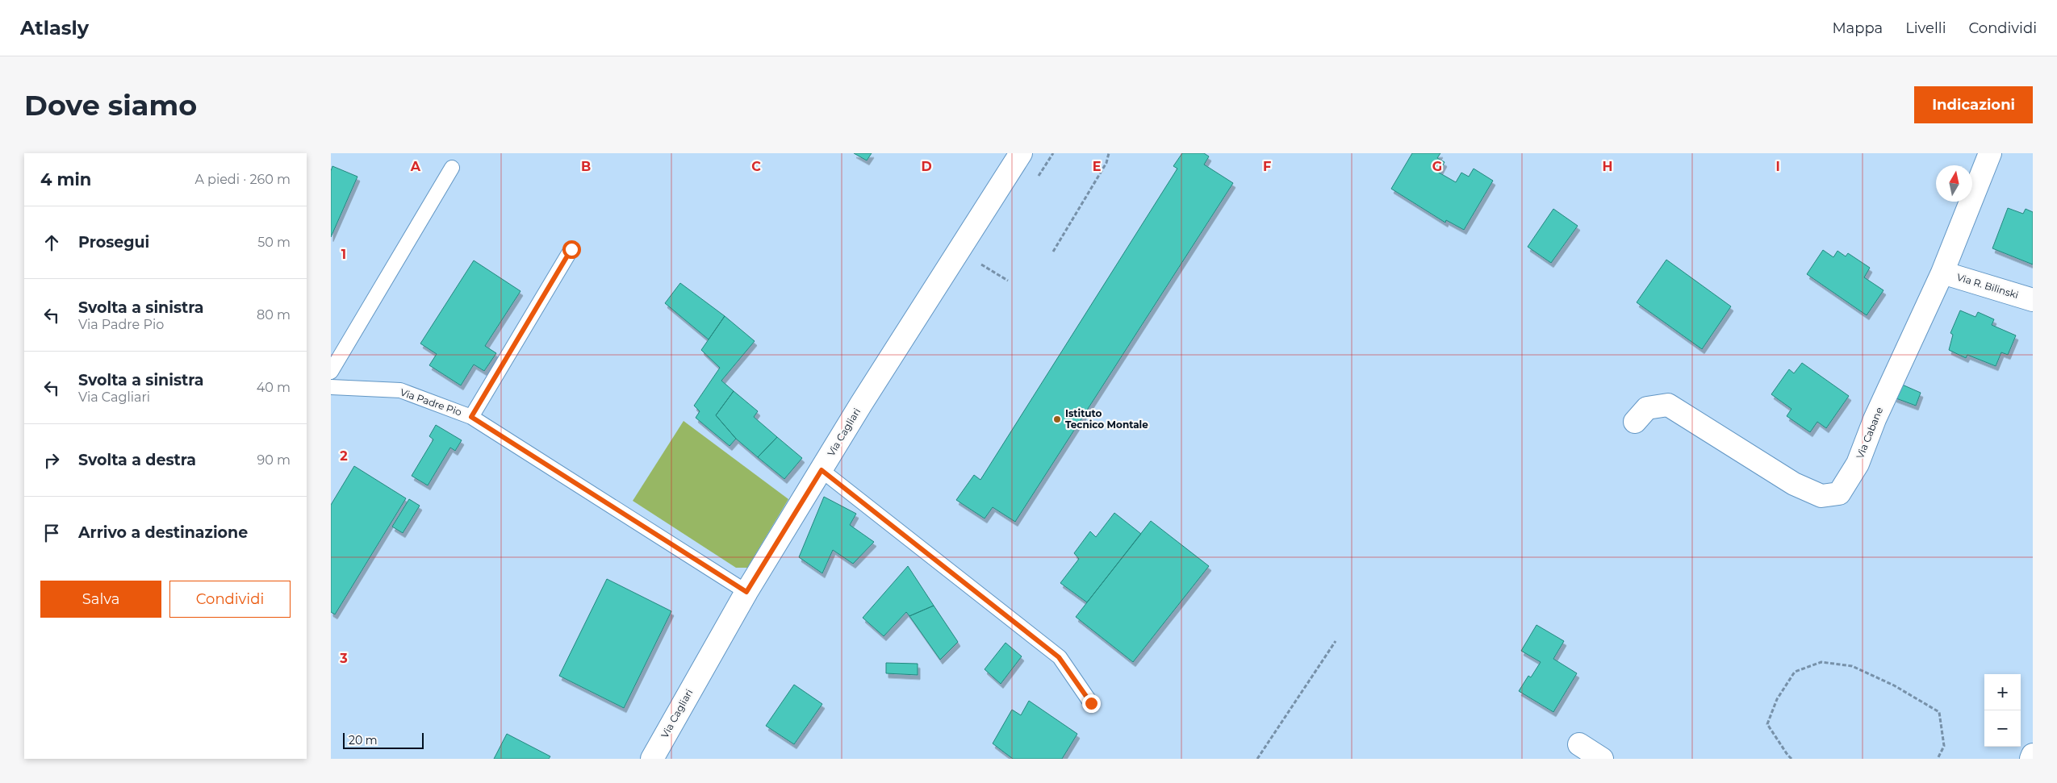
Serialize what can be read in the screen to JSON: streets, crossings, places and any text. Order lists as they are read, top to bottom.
{
  "streets": {
    "street": ["Via R. Bilinski", "Via Cagliari", "Via Cabane"],
    "lane": ["Via Padre Pio"]
  },
  "crossings": [
    ["Via R. Bilinski", "Via Cabane"],
    ["Via Padre Pio", "Via Cagliari"]
  ],
  "places": ["Istituto Tecnico Montale"],
  "scale_bar": "20 m",
  "north": "top",
  "page": {
    "header": "Atlasly",
    "nav": ["Mappa", "Livelli", "Condividi"],
    "buttons": [
      "Indicazioni",
      ["Salva", "Condividi"]
    ],
    "title": "Dove siamo",
    "heading": ["4 min", "A piedi · 260 m"],
    "list": [
      ["Prosegui", "50 m"],
      ["Svolta a sinistra", "Via Padre Pio", "80 m"],
      ["Svolta a sinistra", "Via Cagliari", "40 m"],
      ["Svolta a destra", "90 m"],
      "Arrivo a destinazione"
    ],
    "map_buttons": ["+", "−"],
    "scale": "20 m"
  },
  "grid": {
    "columns": [
      "A",
      "B",
      "C",
      "D",
      "E",
      "F",
      "G",
      "H",
      "I"
    ],
    "rows": ["1", "2", "3"]
  }
}
